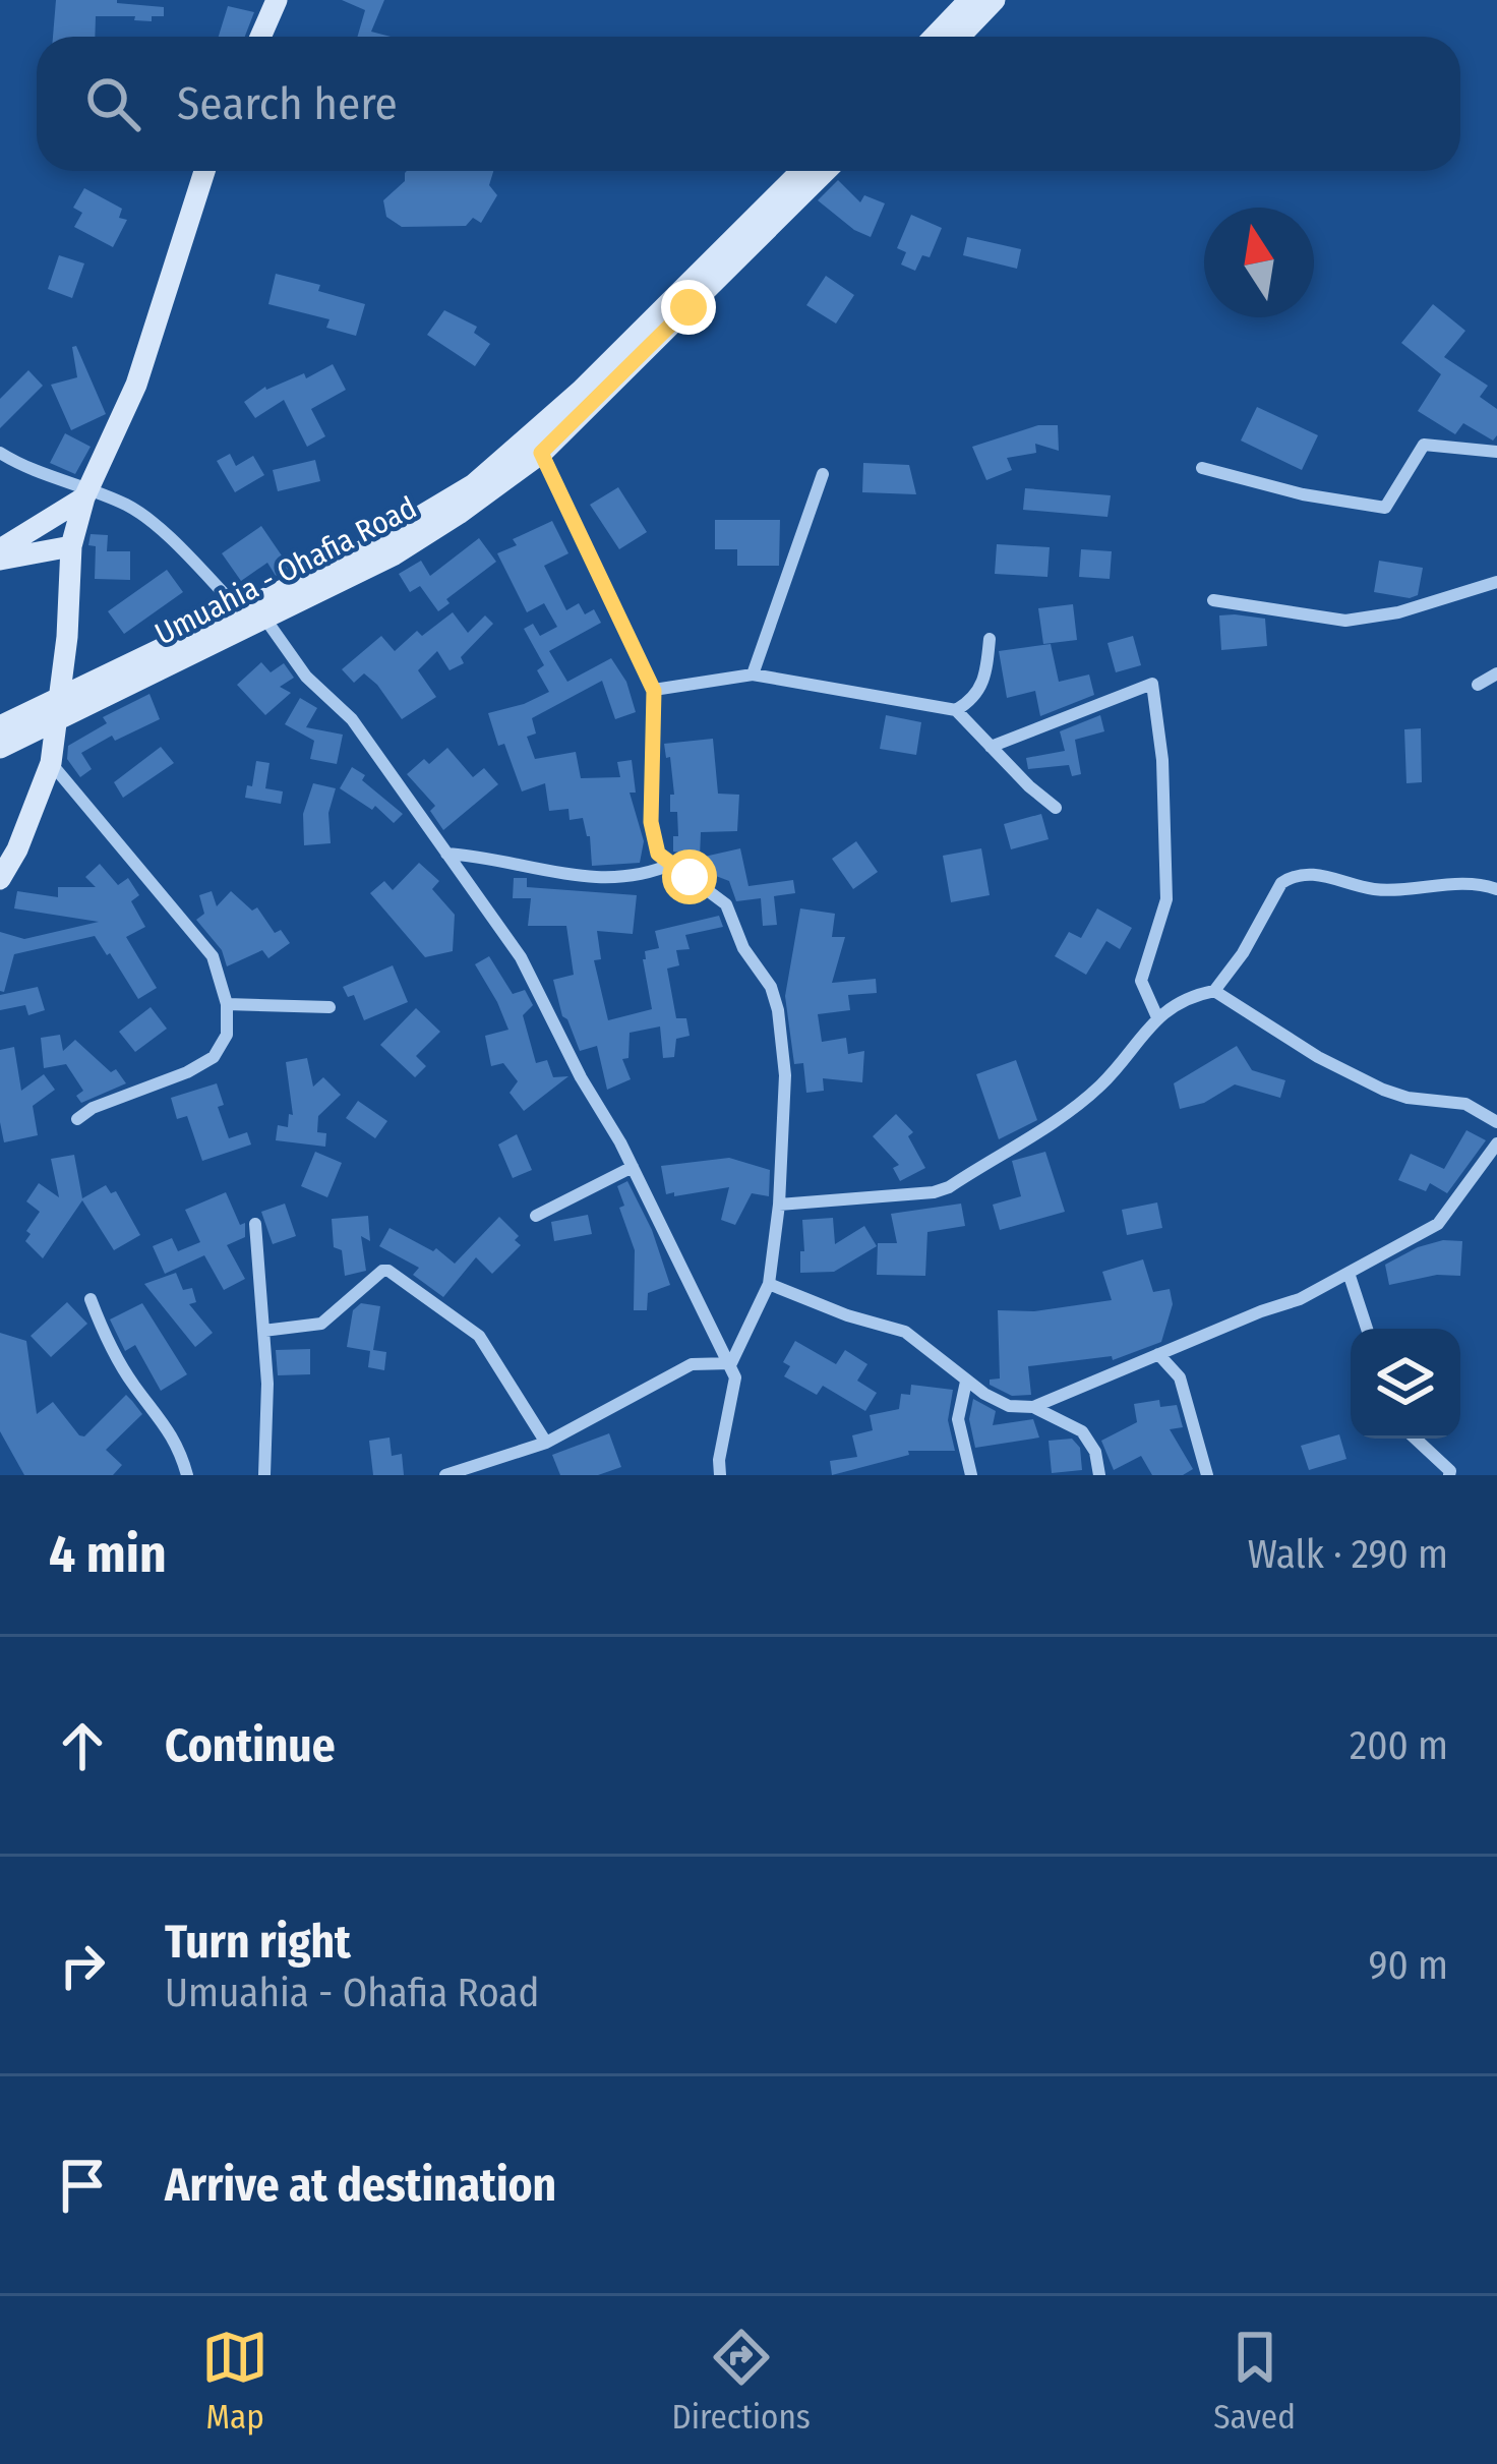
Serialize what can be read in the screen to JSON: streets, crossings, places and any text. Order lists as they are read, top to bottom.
{
  "streets": {
    "main road": ["Umuahia - Ohafia Road"]
  },
  "north": "top",
  "page": {
    "search": "Search here",
    "heading": ["4 min", "Walk · 290 m"],
    "list": [
      ["Continue", "200 m"],
      ["Turn right", "Umuahia - Ohafia Road", "90 m"],
      "Arrive at destination"
    ],
    "nav": ["Map", "Directions", "Saved"]
  }
}
